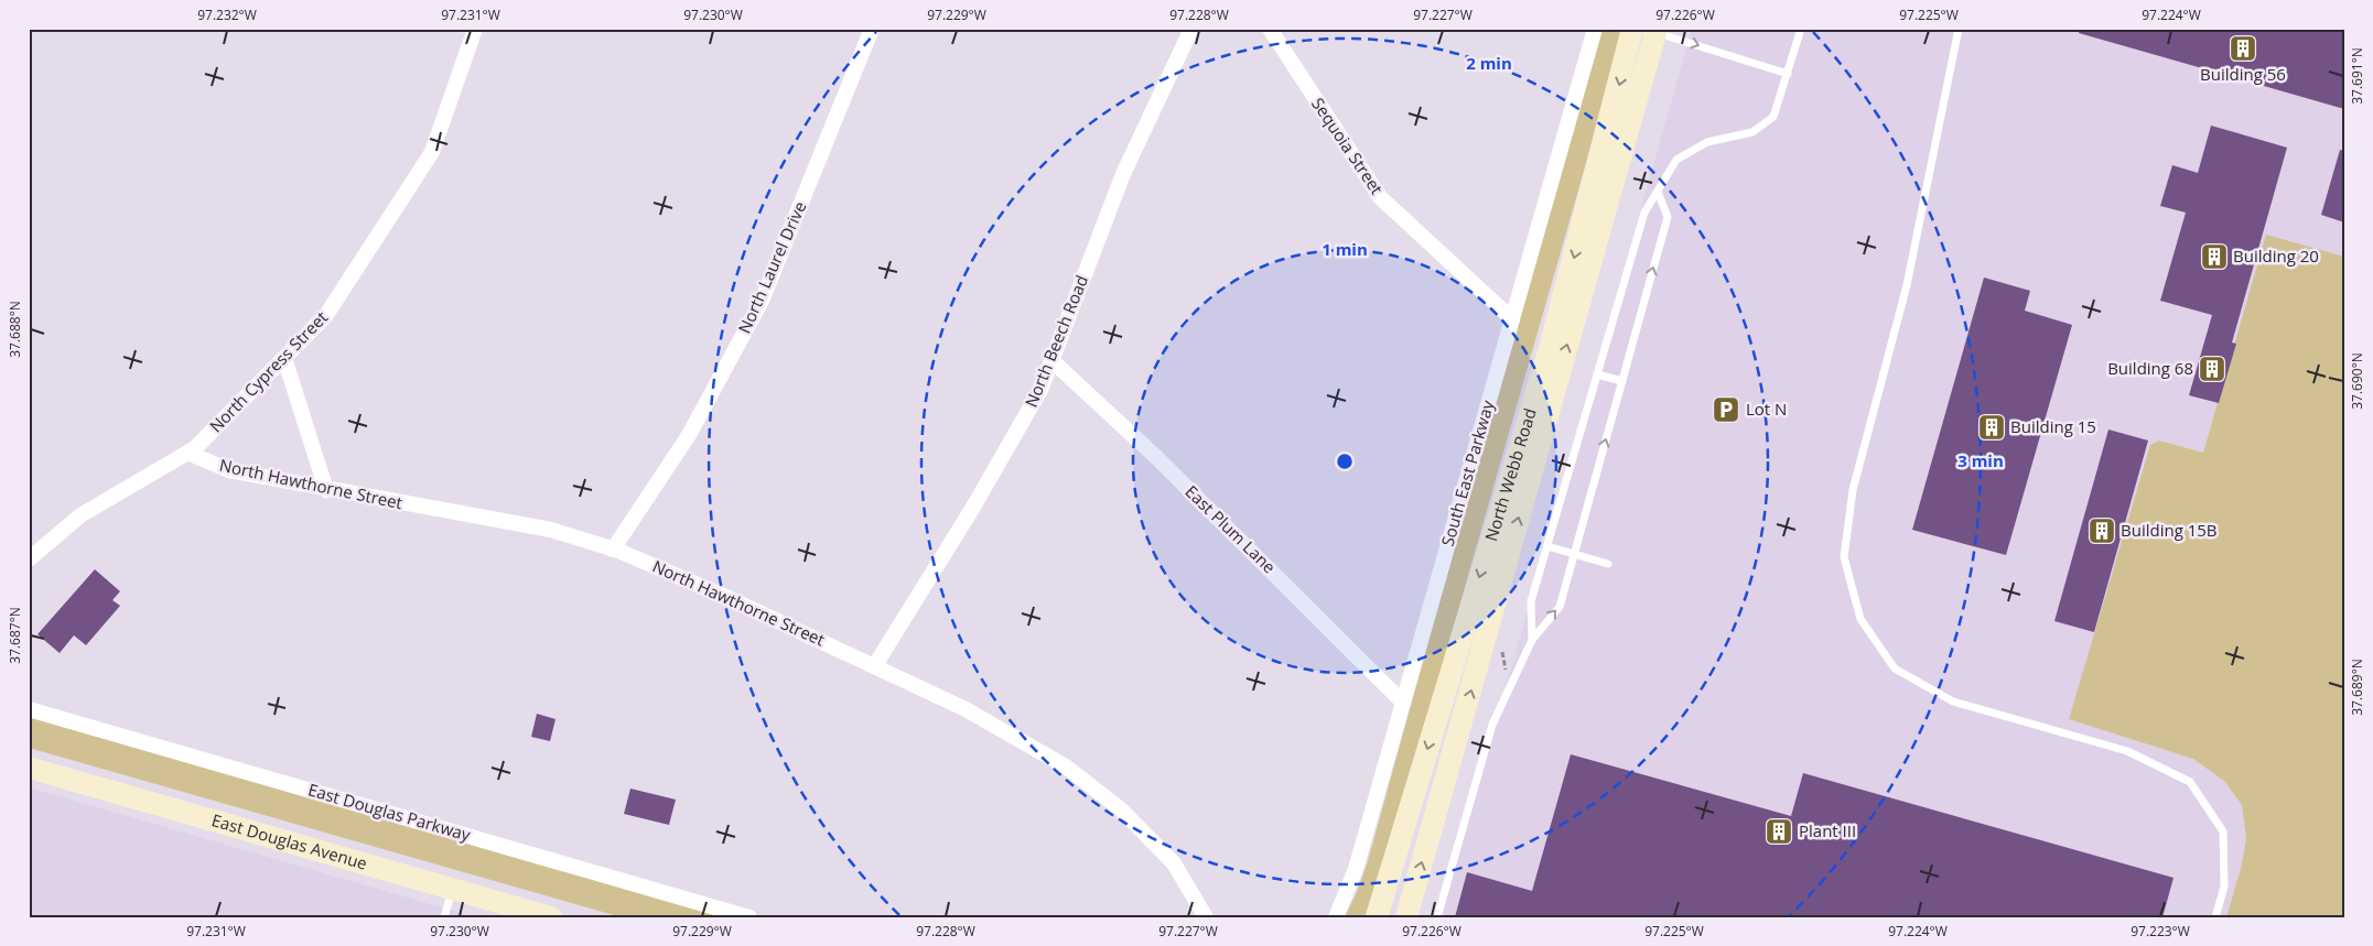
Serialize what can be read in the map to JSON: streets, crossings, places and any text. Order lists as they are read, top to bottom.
{
  "streets": {
    "main road": ["North Webb Road", "East Douglas Avenue"],
    "street": [
      "Sequoia Street",
      "North Laurel Drive",
      "North Beech Road",
      "North Cypress Street",
      "South East Parkway",
      "North Hawthorne Street",
      "East Plum Lane",
      "East Douglas Parkway"
    ]
  },
  "crossings": [
    ["Sequoia Street", "South East Parkway"],
    ["North Laurel Drive", "North Hawthorne Street"],
    ["North Beech Road", "North Hawthorne Street"],
    ["North Beech Road", "East Plum Lane"],
    ["North Cypress Street", "North Hawthorne Street"],
    ["South East Parkway", "East Plum Lane"]
  ],
  "places": {
    "building": [
      "Building 56",
      "Building 20",
      "Building 68",
      "Building 15",
      "Building 15B",
      "Plant III"
    ],
    "parking": ["Lot N"]
  },
  "coordinates": [
    "97.232°W",
    "97.231°W",
    "97.230°W",
    "97.229°W",
    "97.228°W",
    "97.227°W",
    "97.226°W",
    "97.225°W",
    "97.224°W",
    "37.691°N",
    "37.688°N",
    "37.690°N",
    "37.687°N",
    "37.689°N",
    "97.223°W"
  ],
  "rings": ["2 min", "1 min", "3 min"]
}
